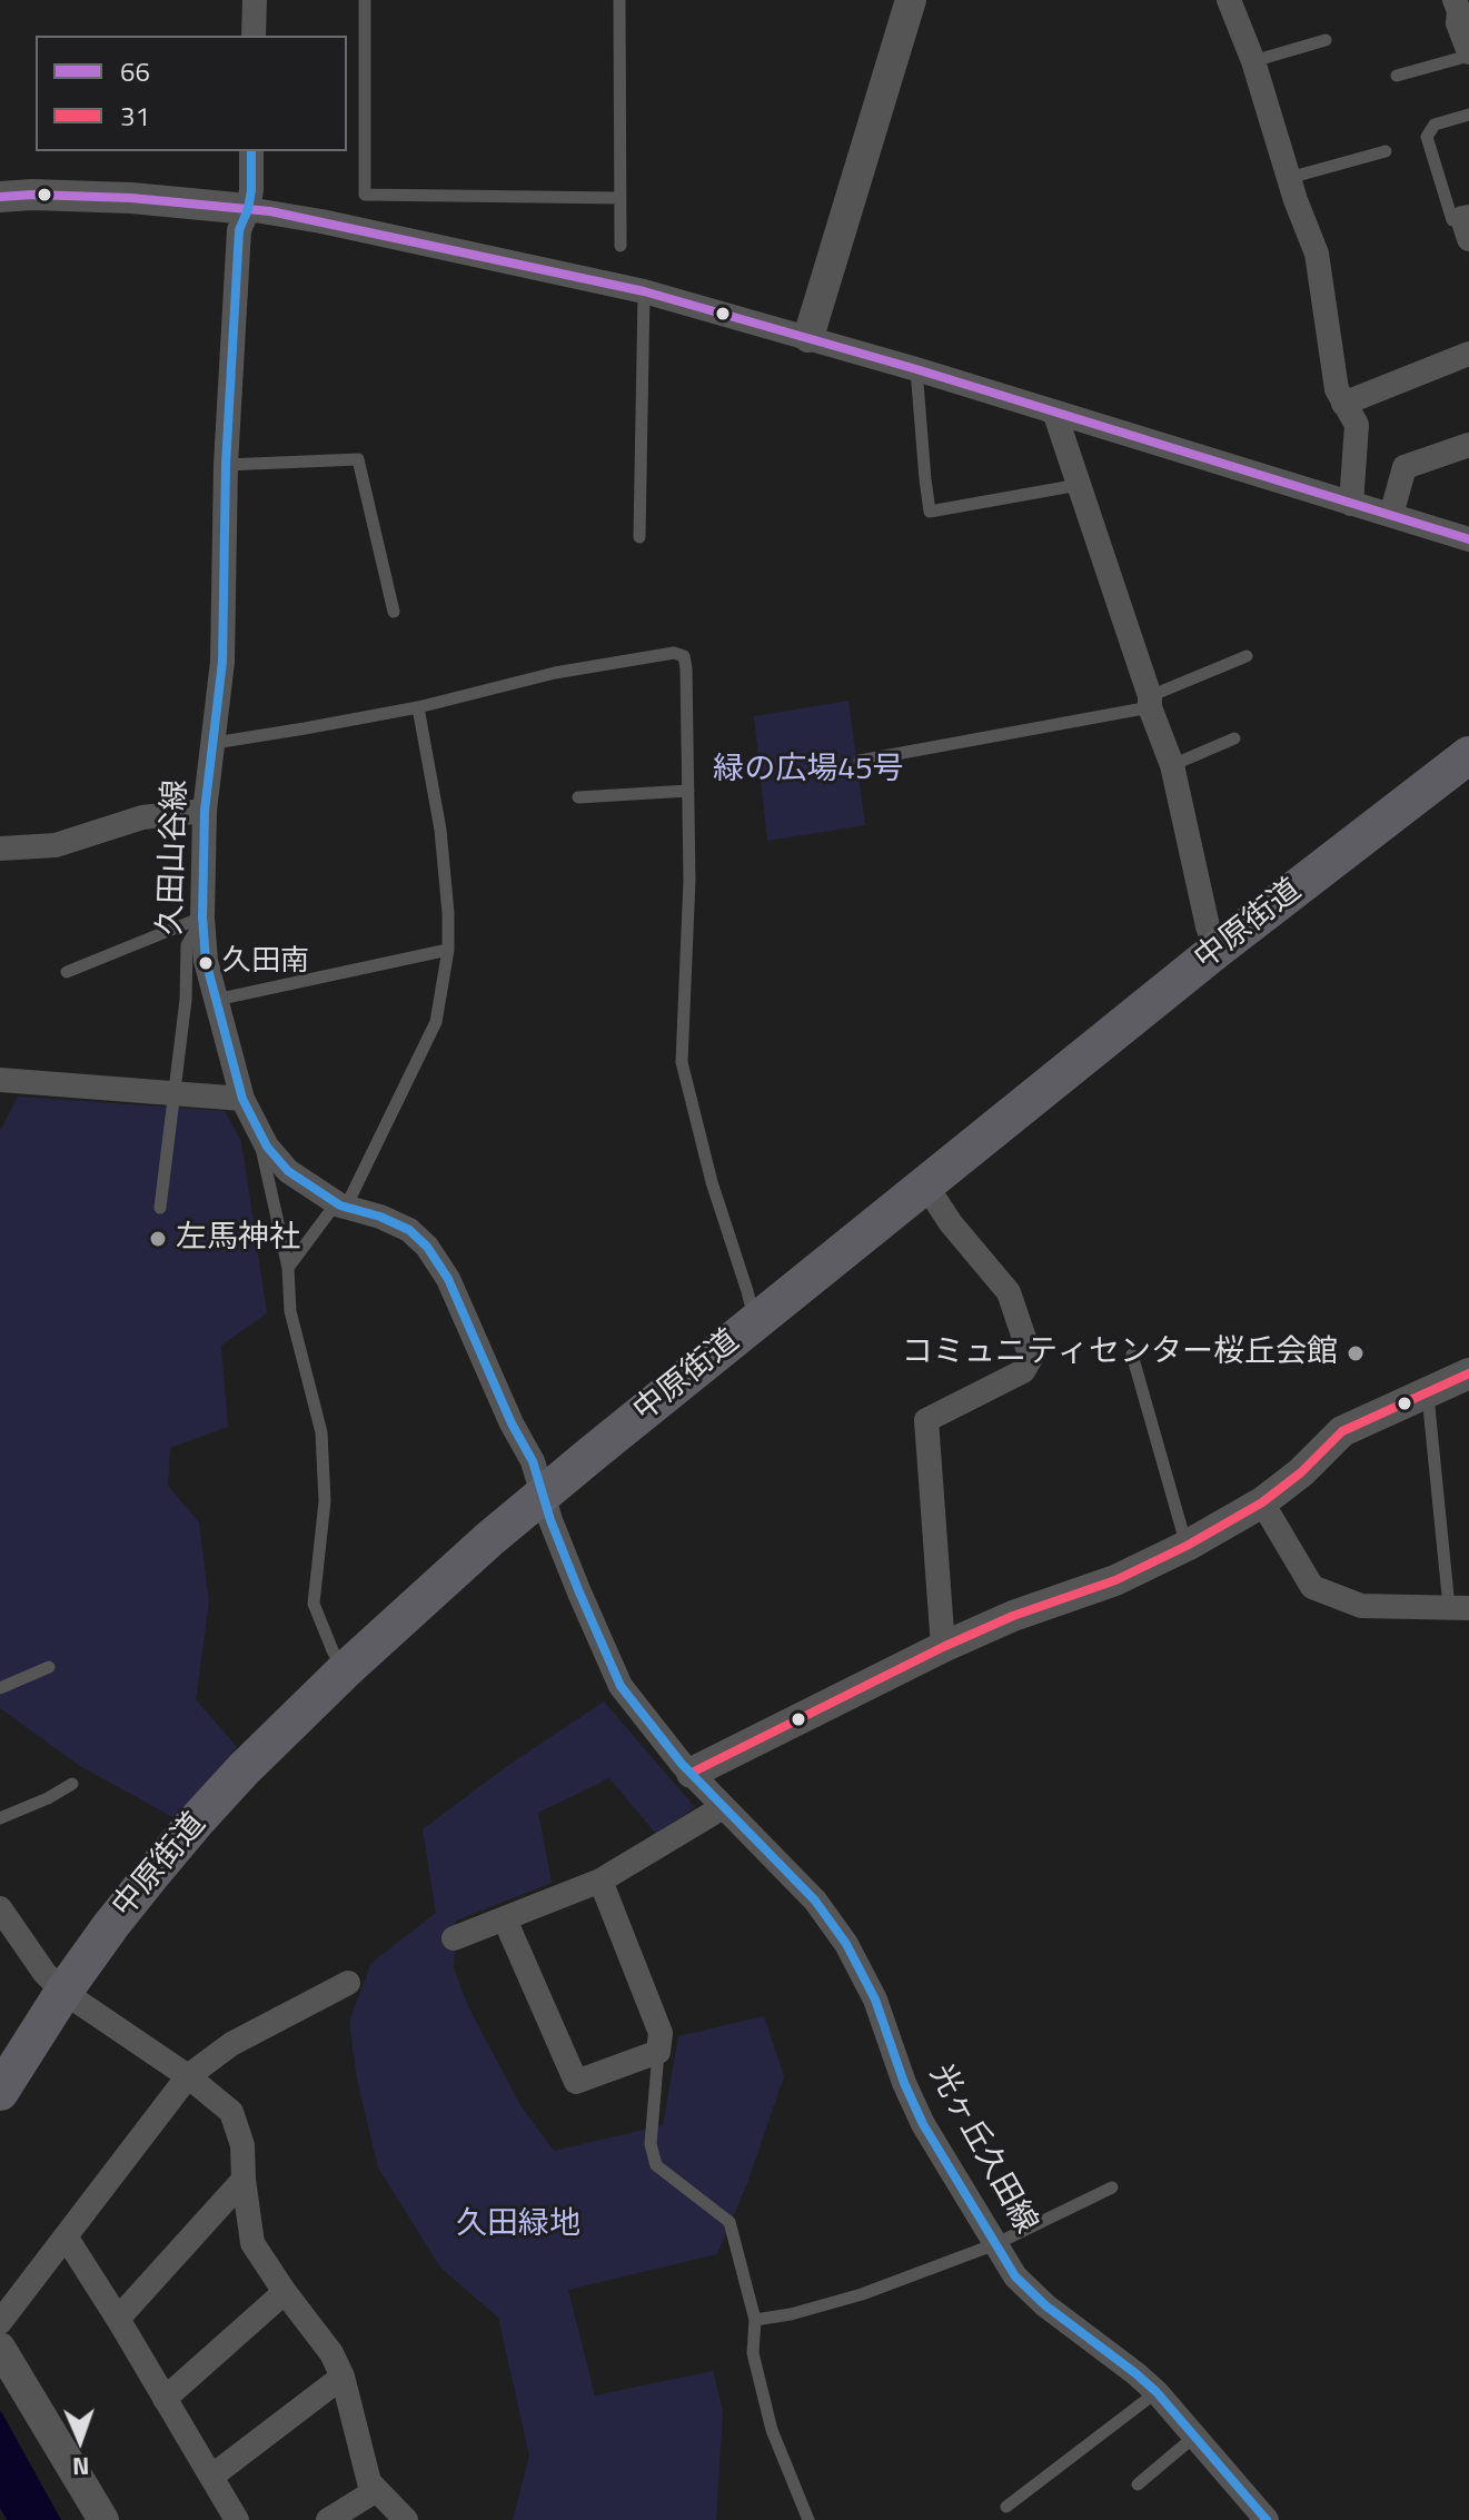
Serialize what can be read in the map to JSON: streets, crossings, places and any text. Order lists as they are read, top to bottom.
{
  "streets": {
    "main road": ["中原街道"],
    "street": ["久田山谷線", "光ヶ丘久田線"]
  },
  "crossings": [
    ["久田山谷線", "中原街道"],
    ["久田山谷線", "光ヶ丘久田線"]
  ],
  "parks": ["緑の広場45号", "久田緑地"],
  "places": ["久田南", "左馬神社", "コミュニティセンター桜丘会館"],
  "lines": ["transit line 66", "transit line 31"],
  "legend": ["66", "31"],
  "north": "bottom"
}
